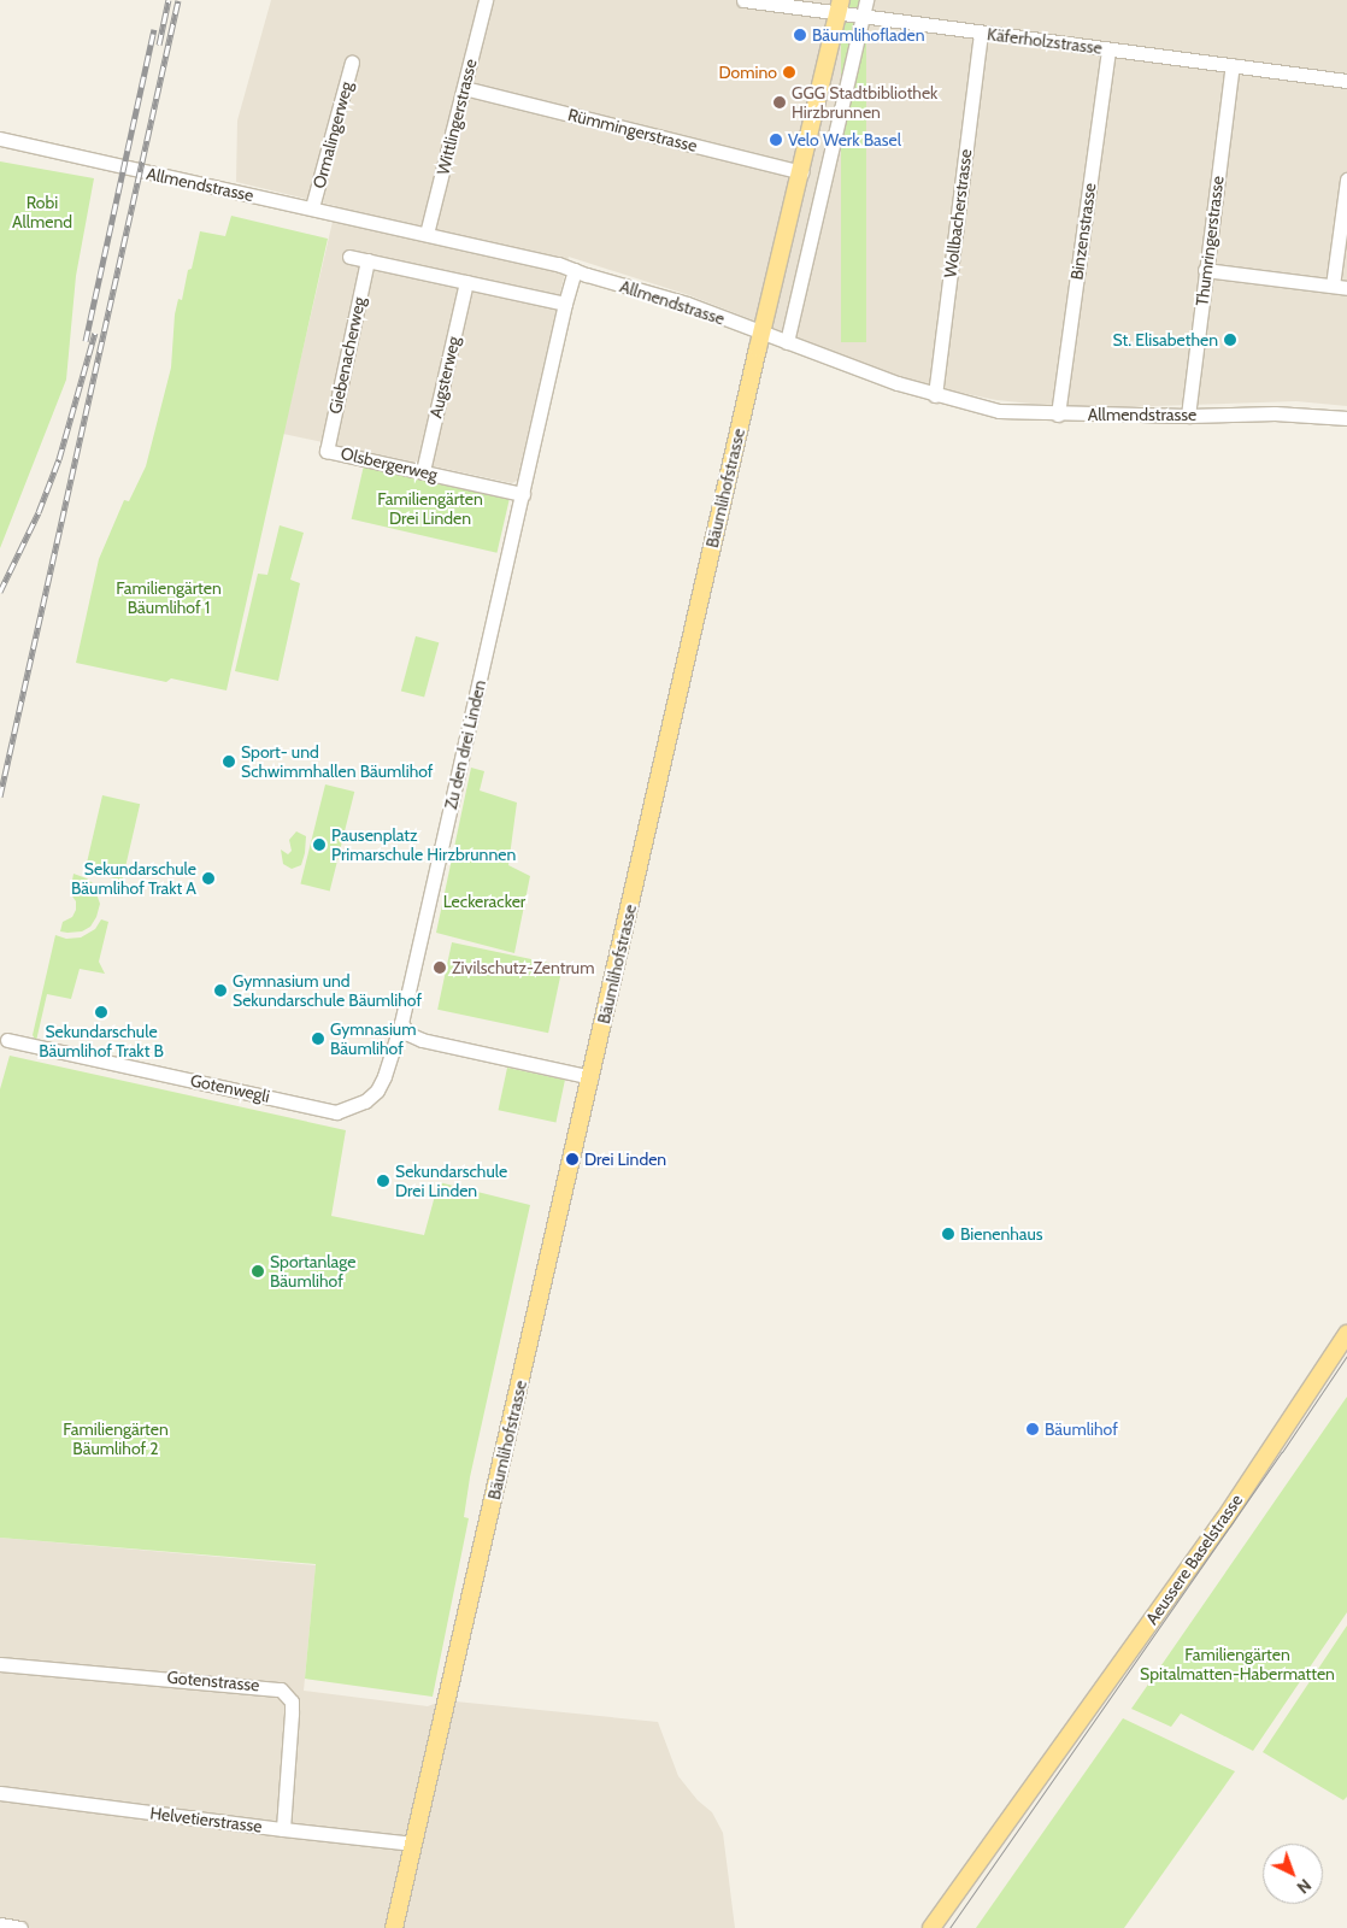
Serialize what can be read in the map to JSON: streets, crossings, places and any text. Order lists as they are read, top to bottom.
{
  "streets": {
    "main road": ["Bäumlihofstrasse", "Aeussere Baselstrasse"],
    "street": [
      "Käferholzstrasse",
      "Wittlingerstrasse",
      "Rümmingerstrasse",
      "Ormalingerweg",
      "Allmendstrasse",
      "Wollbacherstrasse",
      "Binzenstrasse",
      "Thumringerstrasse",
      "Giebenacherweg",
      "Augsterweg",
      "Olsbergerweg",
      "Zu den drei Linden",
      "Gotenwegli",
      "Gotenstrasse",
      "Helvetierstrasse"
    ]
  },
  "crossings": [
    ["Käferholzstrasse", "Wollbacherstrasse"],
    ["Käferholzstrasse", "Binzenstrasse"],
    ["Käferholzstrasse", "Thumringerstrasse"],
    ["Käferholzstrasse", "Bäumlihofstrasse"],
    ["Wittlingerstrasse", "Rümmingerstrasse"],
    ["Wittlingerstrasse", "Allmendstrasse"],
    ["Rümmingerstrasse", "Bäumlihofstrasse"],
    ["Ormalingerweg", "Allmendstrasse"],
    ["Allmendstrasse", "Wollbacherstrasse"],
    ["Allmendstrasse", "Binzenstrasse"],
    ["Allmendstrasse", "Thumringerstrasse"],
    ["Allmendstrasse", "Bäumlihofstrasse"],
    ["Allmendstrasse", "Zu den drei Linden"],
    ["Giebenacherweg", "Olsbergerweg"],
    ["Augsterweg", "Olsbergerweg"],
    ["Olsbergerweg", "Zu den drei Linden"],
    ["Bäumlihofstrasse", "Helvetierstrasse"],
    ["Zu den drei Linden", "Gotenwegli"],
    ["Gotenstrasse", "Helvetierstrasse"]
  ],
  "parks": [
    "Robi Allmend",
    "Familiengärten Drei Linden",
    "Familiengärten Bäumlihof 1",
    "Leckeracker",
    "Familiengärten Bäumlihof 2",
    "Familiengärten Spitalmatten-Habermatten"
  ],
  "places": [
    "Bäumlihofladen",
    "Domino",
    "GGG Stadtbibliothek Hirzbrunnen",
    "Velo Werk Basel",
    "St. Elisabethen",
    "Sport- und Schwimmhallen Bäumlihof",
    "Pausenplatz Primarschule Hirzbrunnen",
    "Sekundarschule Bäumlihof Trakt A",
    "Zivilschutz-Zentrum",
    "Gymnasium und Sekundarschule Bäumlihof",
    "Sekundarschule Bäumlihof Trakt B",
    "Gymnasium Bäumlihof",
    "Drei Linden",
    "Sekundarschule Drei Linden",
    "Bienenhaus",
    "Sportanlage Bäumlihof",
    "Bäumlihof"
  ],
  "north": "bottom right"
}
